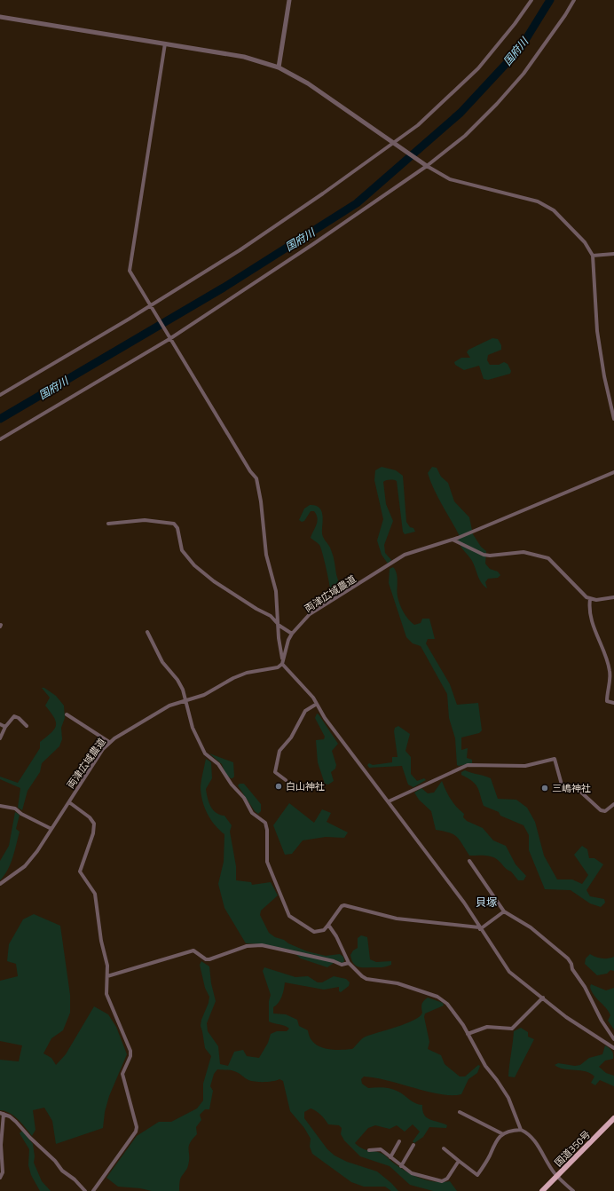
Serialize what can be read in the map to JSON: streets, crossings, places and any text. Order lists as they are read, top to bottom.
{
  "streets": {
    "highway": ["国道350号"],
    "street": ["両津広域農道"]
  },
  "districts": ["貝塚"],
  "water": ["国府川"],
  "places": ["白山神社", "三嶋神社"]
}
